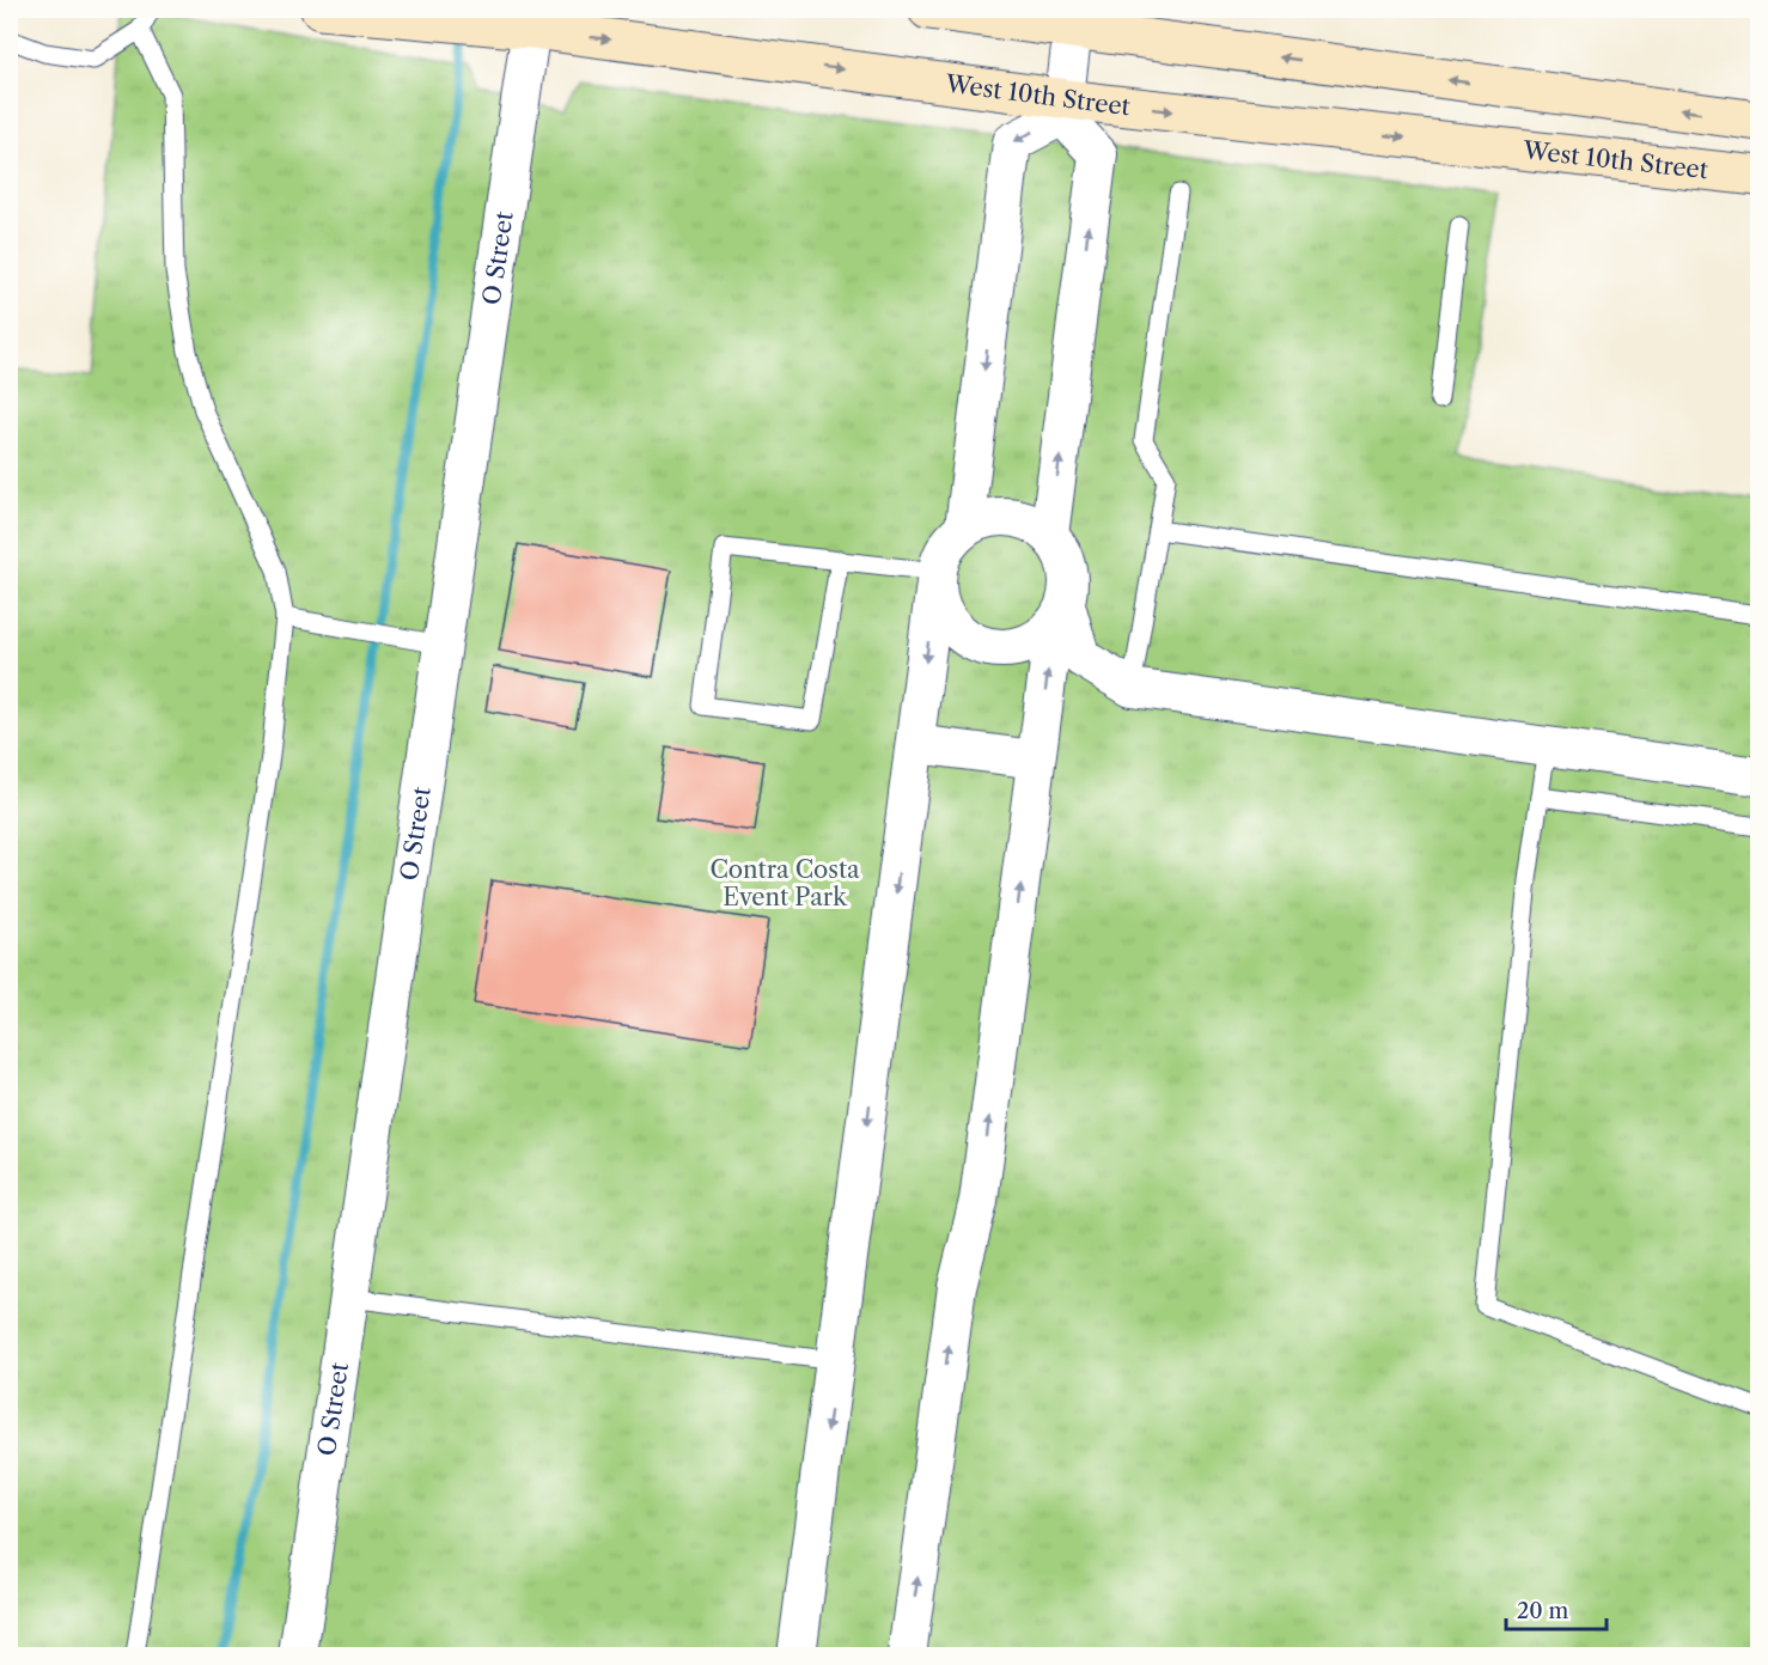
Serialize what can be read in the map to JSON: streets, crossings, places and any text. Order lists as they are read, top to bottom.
{
  "streets": {
    "main road": ["West 10th Street"],
    "street": ["O Street"]
  },
  "crossings": [
    ["West 10th Street", "O Street"]
  ],
  "parks": ["Contra Costa Event Park"],
  "scale_bar": "20 m"
}
